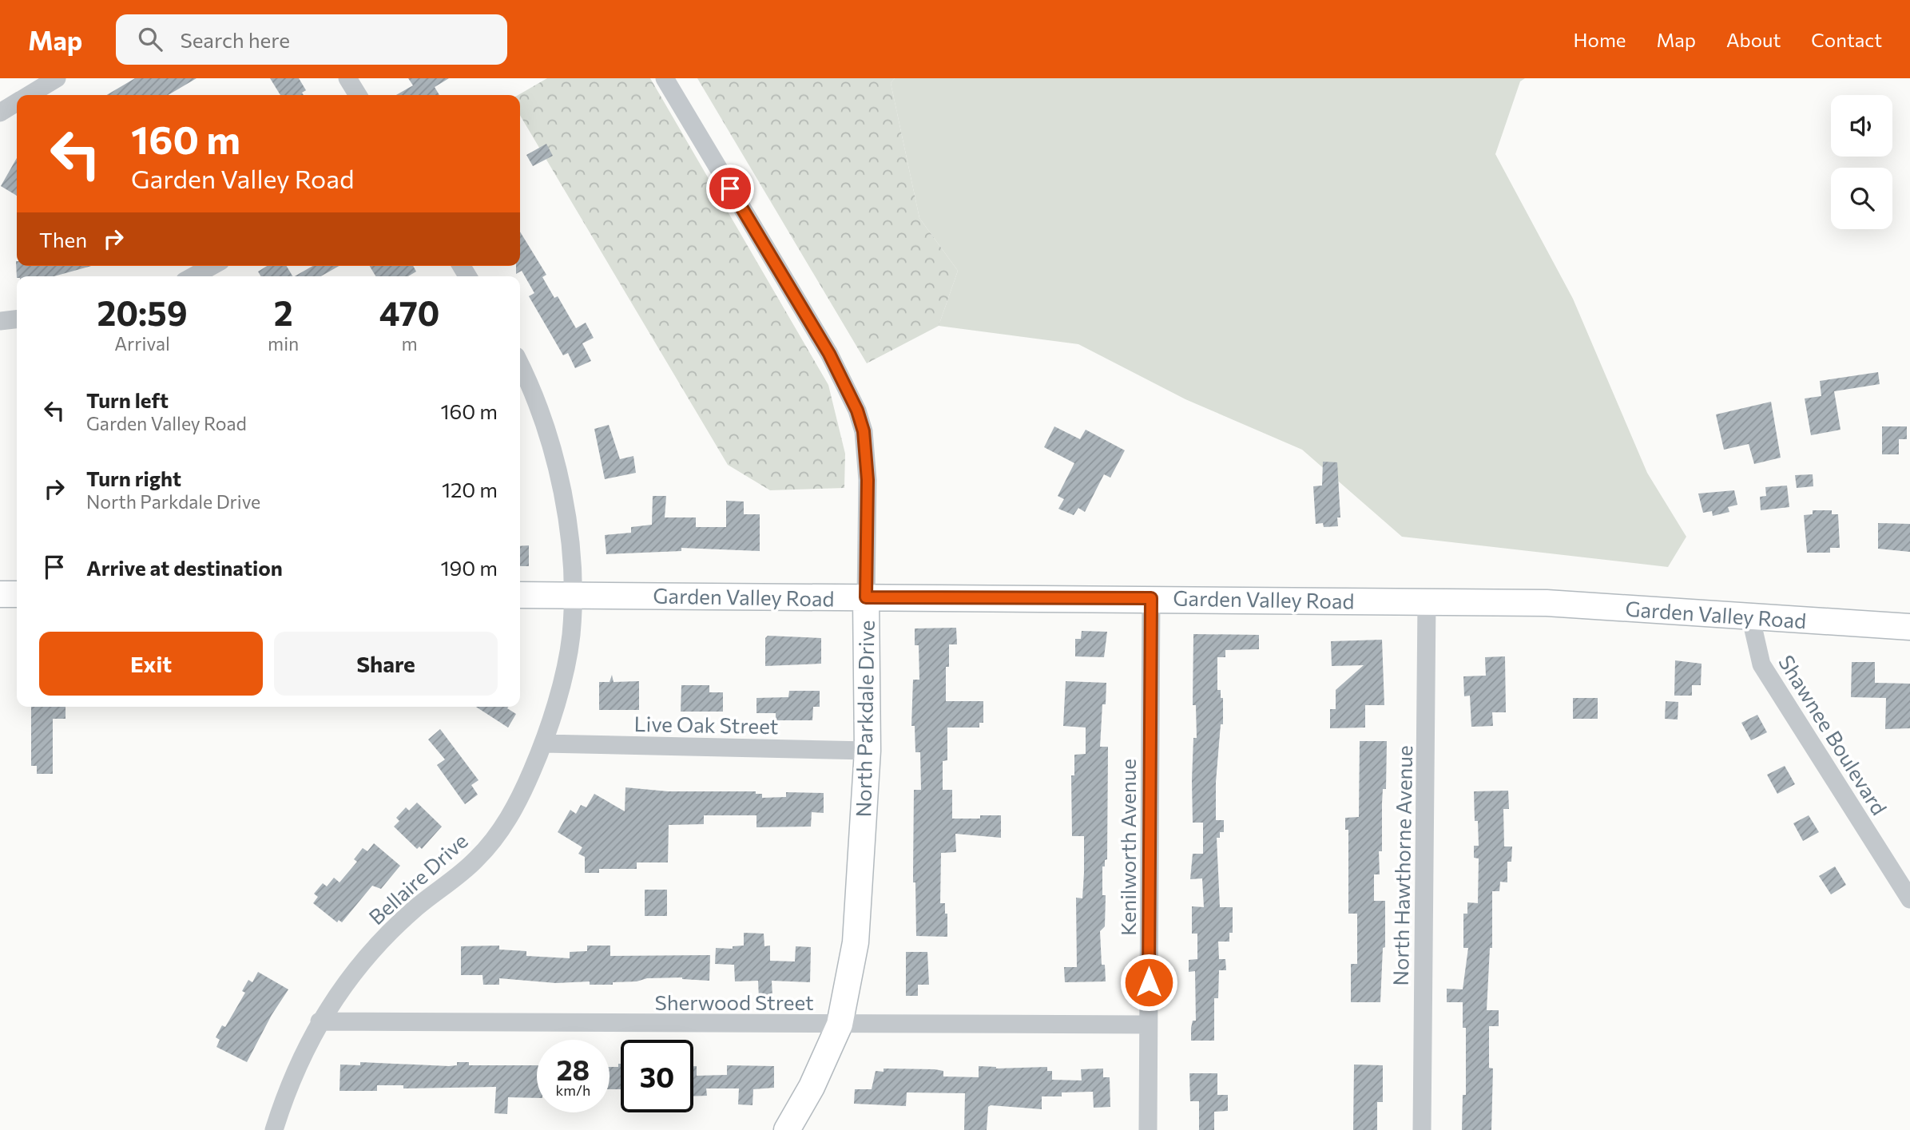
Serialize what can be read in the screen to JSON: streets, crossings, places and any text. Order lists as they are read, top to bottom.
{
  "streets": {
    "street": [
      "Garden Valley Road",
      "North Parkdale Drive",
      "Live Oak Street",
      "Shawnee Boulevard",
      "Kenilworth Avenue",
      "North Hawthorne Avenue",
      "Bellaire Drive",
      "Sherwood Street"
    ]
  },
  "crossings": [
    ["Garden Valley Road", "North Parkdale Drive"],
    ["Garden Valley Road", "Shawnee Boulevard"],
    ["Garden Valley Road", "Kenilworth Avenue"],
    ["Garden Valley Road", "North Hawthorne Avenue"],
    ["Garden Valley Road", "Bellaire Drive"],
    ["North Parkdale Drive", "Live Oak Street"],
    ["North Parkdale Drive", "Sherwood Street"],
    ["Live Oak Street", "Bellaire Drive"],
    ["Kenilworth Avenue", "Sherwood Street"],
    ["Bellaire Drive", "Sherwood Street"]
  ],
  "page": {
    "header": "Map",
    "search": "Search here",
    "nav": [
      "Home",
      "Map",
      "About",
      "Contact"
    ],
    "turn": ["160 m", "Garden Valley Road"],
    "then": "Then",
    "eta": [
      "20:59",
      "Arrival",
      "2",
      "min",
      "470",
      "m"
    ],
    "list": [
      {
        "name": "Turn left",
        "note": "Garden Valley Road",
        "value": "160 m"
      },
      {
        "name": "Turn right",
        "note": "North Parkdale Drive",
        "value": "120 m"
      },
      {
        "name": "Arrive at destination",
        "value": "190 m"
      }
    ],
    "buttons": ["Exit", "Share"],
    "speed": "28 km/h",
    "limit": "30"
  }
}
